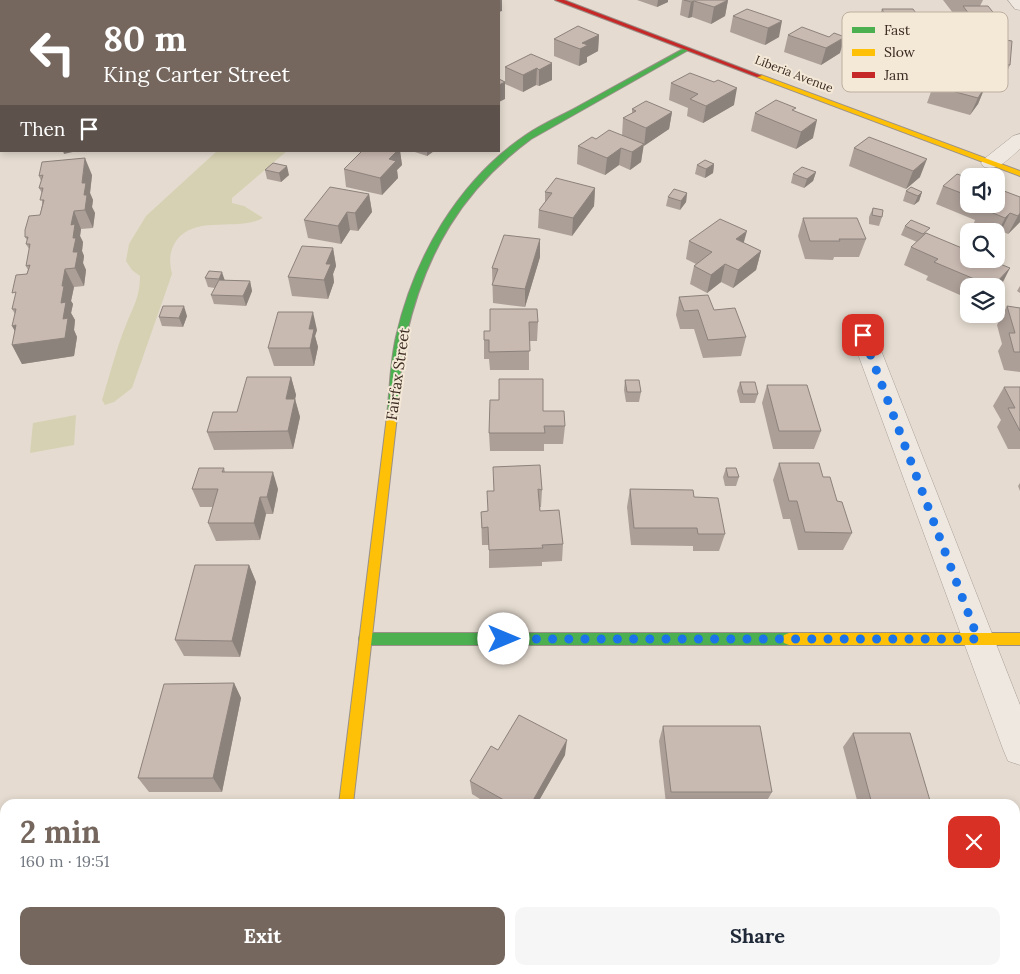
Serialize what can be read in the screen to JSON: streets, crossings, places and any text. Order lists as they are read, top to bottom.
{
  "streets": {
    "street": ["Liberia Avenue", "Fairfax Street"]
  },
  "crossings": [
    ["Liberia Avenue", "Fairfax Street"]
  ],
  "legend": ["Fast", "Slow", "Jam"],
  "page": {
    "turn": ["80 m", "King Carter Street"],
    "then": "Then",
    "heading": ["2 min", "160 m · 19:51"],
    "buttons": ["Exit", "Share"]
  }
}
